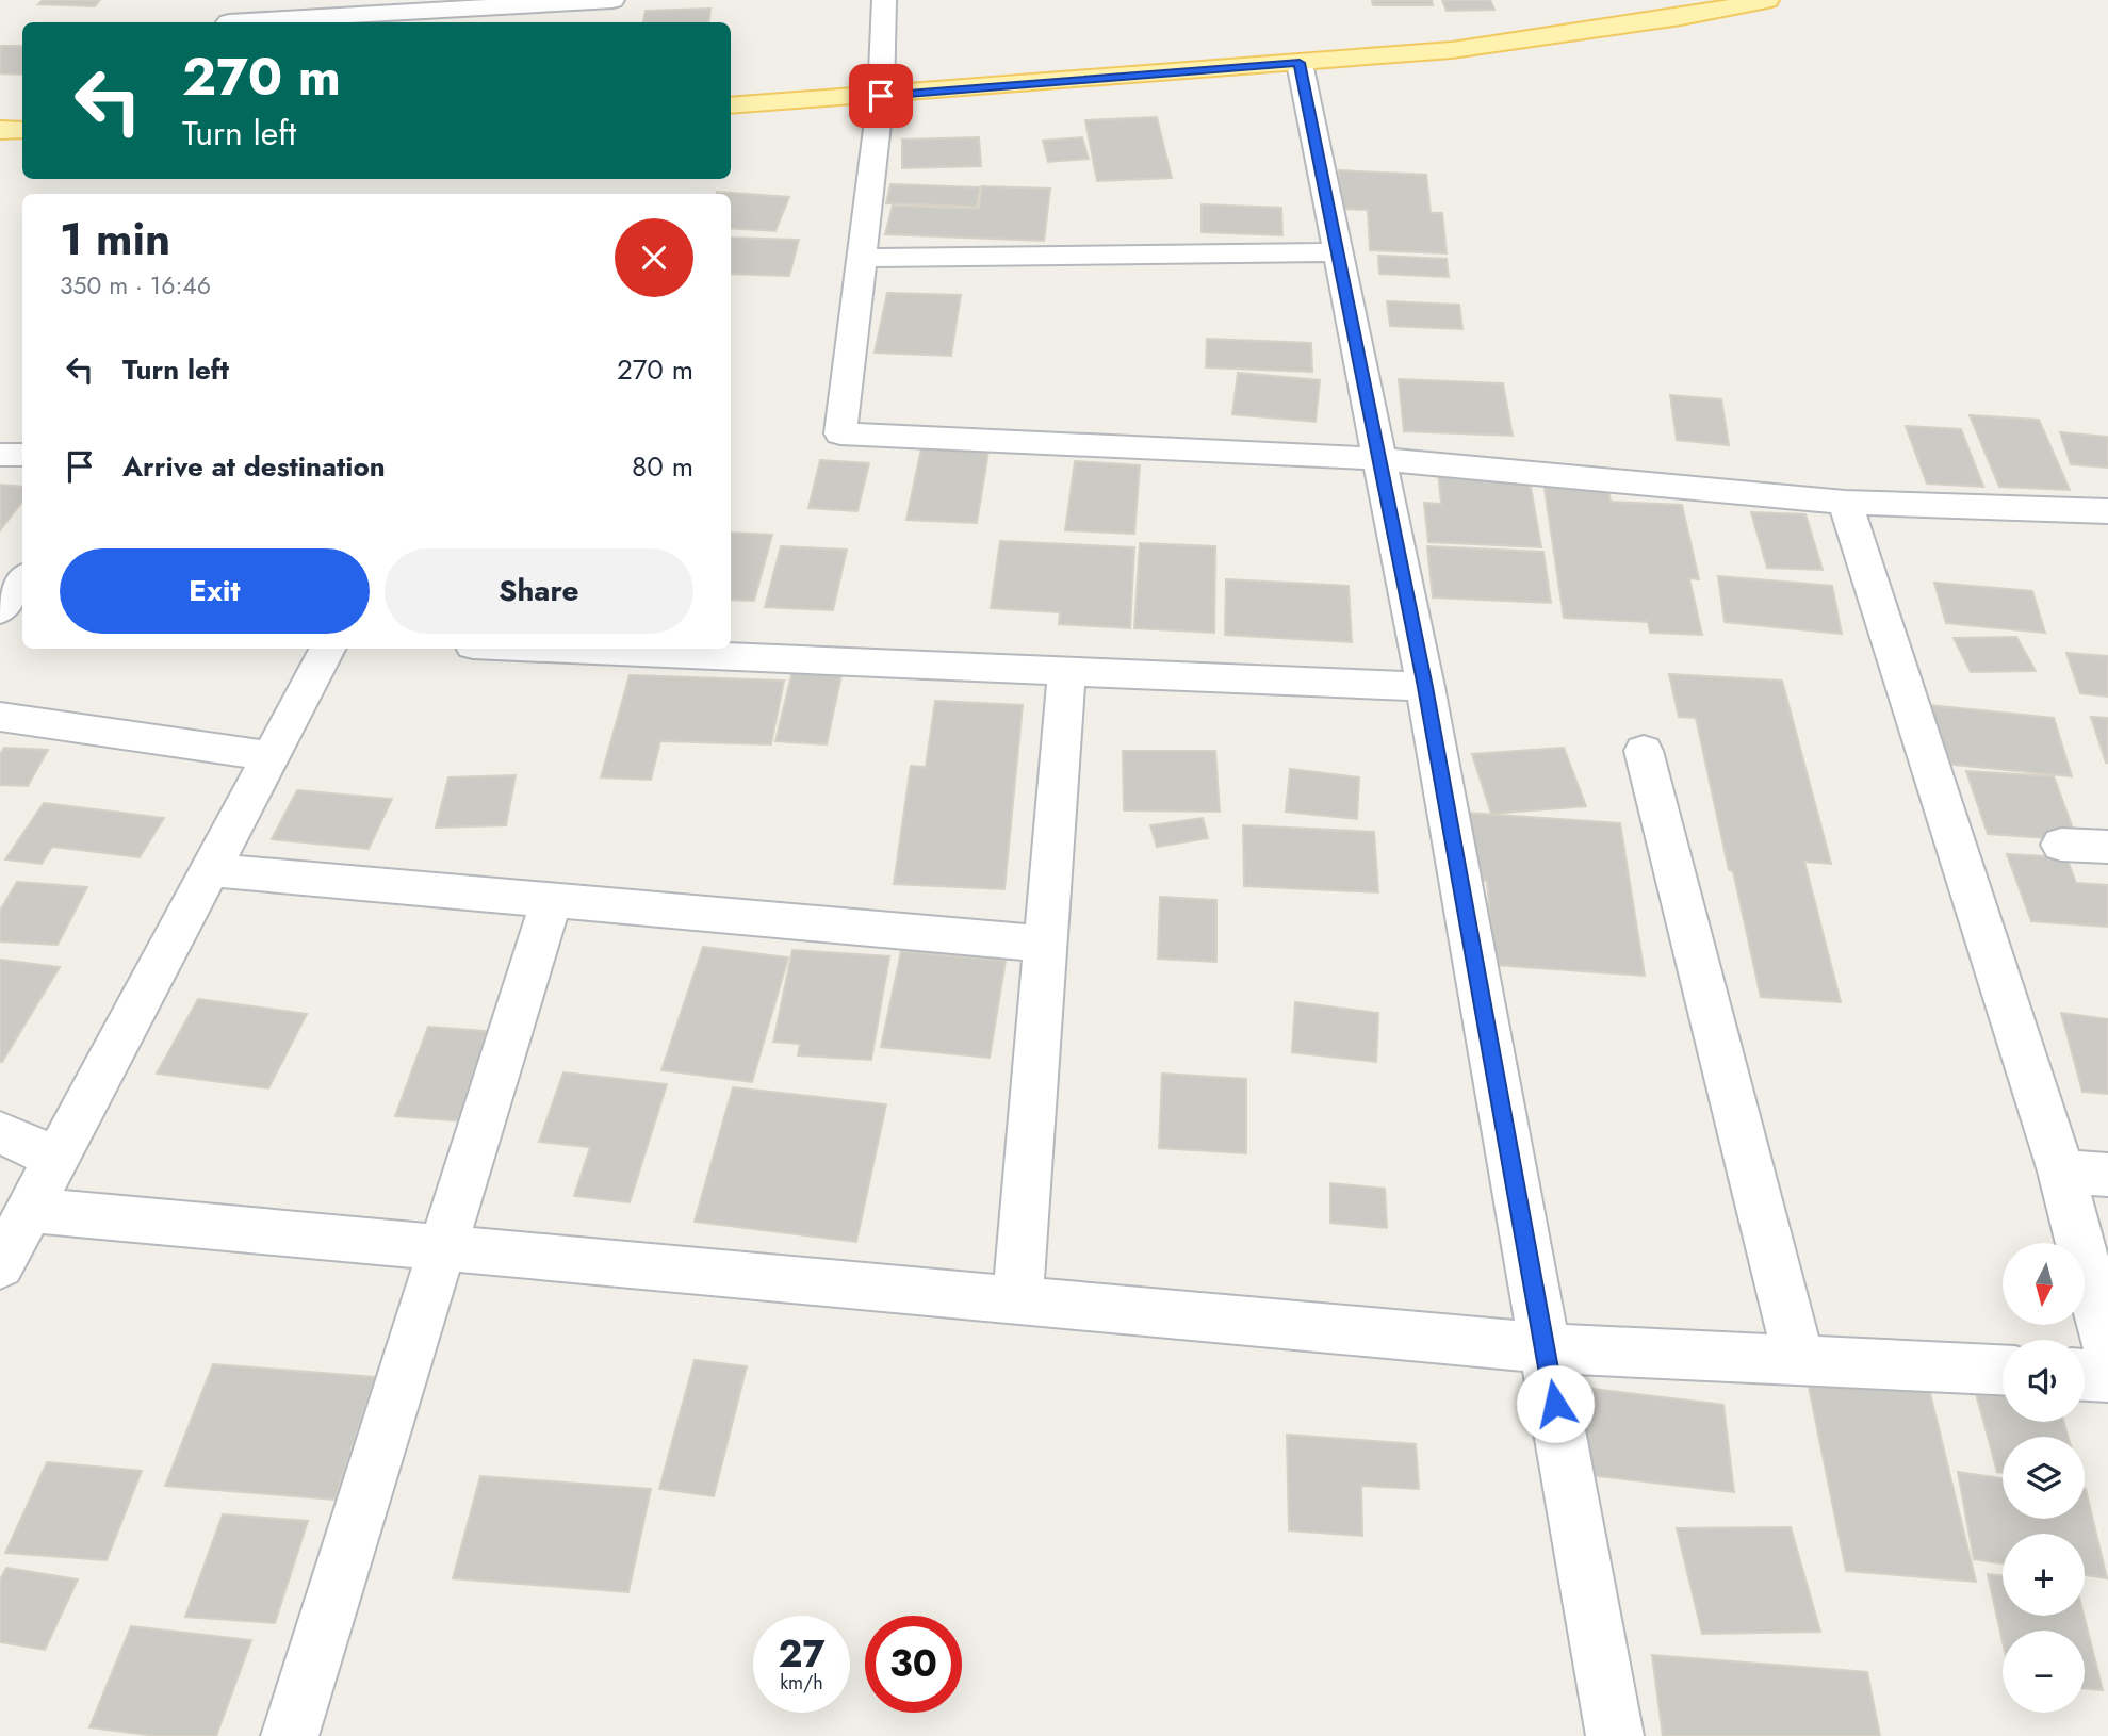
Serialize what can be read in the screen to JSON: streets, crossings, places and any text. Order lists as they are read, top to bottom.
{
  "north": "bottom",
  "page": {
    "turn": ["270 m", "Turn left"],
    "heading": ["1 min", "350 m · 16:46"],
    "list": [
      {
        "name": "Turn left",
        "value": "270 m"
      },
      {
        "name": "Arrive at destination",
        "value": "80 m"
      }
    ],
    "buttons": ["Exit", "Share"],
    "map_buttons": ["+", "−"],
    "speed": "27 km/h",
    "limit": "30"
  }
}
